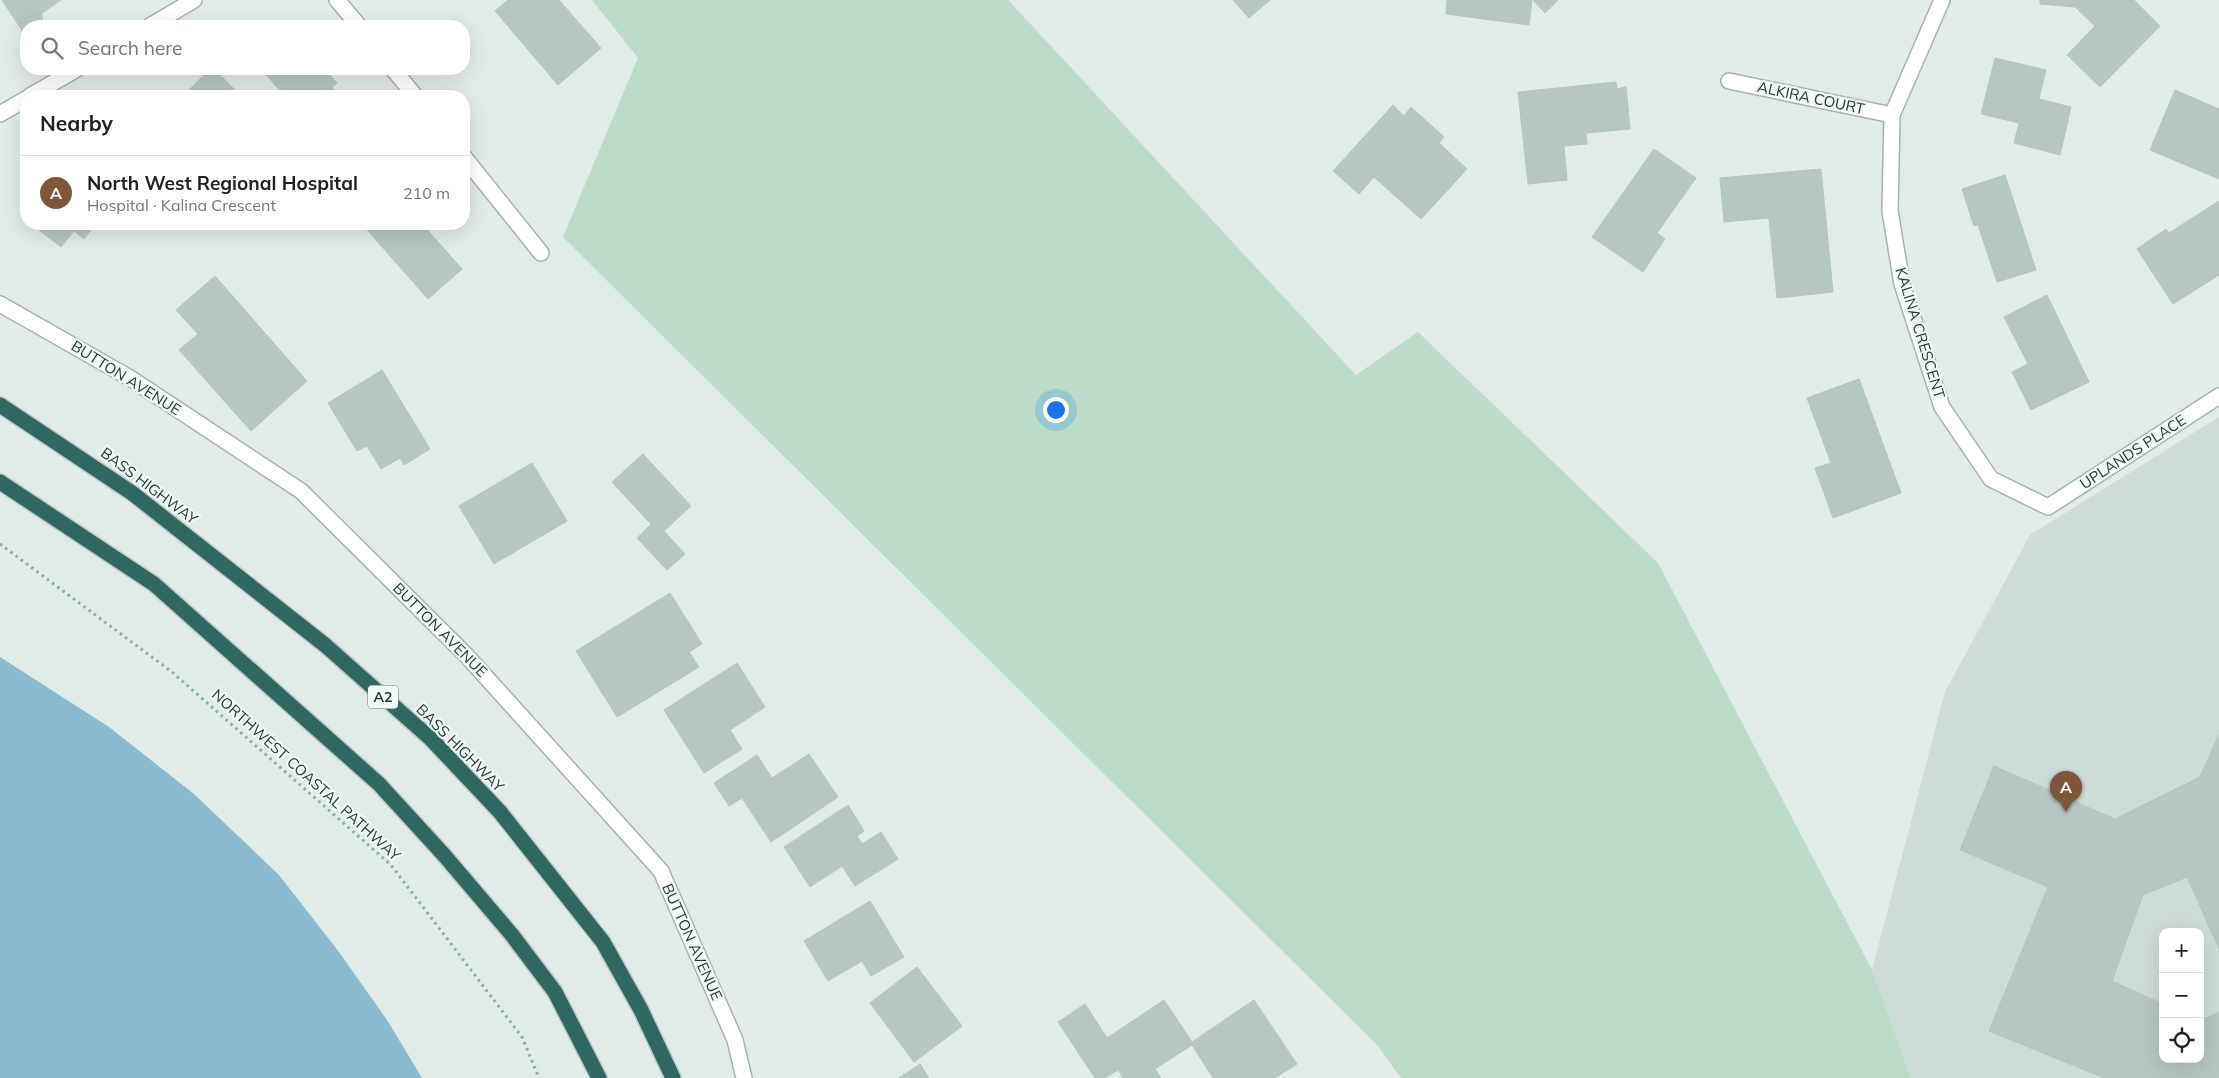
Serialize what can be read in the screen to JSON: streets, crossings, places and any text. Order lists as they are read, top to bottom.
{
  "streets": {
    "highway": ["BASS HIGHWAY", "A2"],
    "street": [
      "ALKIRA COURT",
      "KALINA CRESCENT",
      "BUTTON AVENUE",
      "UPLANDS PLACE"
    ],
    "path": ["NORTHWEST COASTAL PATHWAY"]
  },
  "crossings": [
    ["ALKIRA COURT", "KALINA CRESCENT"],
    ["KALINA CRESCENT", "UPLANDS PLACE"]
  ],
  "page": {
    "search": "Search here",
    "heading": "Nearby",
    "list": [
      {
        "mark": "A",
        "name": "North West Regional Hospital",
        "note": "Hospital · Kalina Crescent",
        "value": "210 m"
      }
    ],
    "pins": "A",
    "map_buttons": ["+", "−"]
  }
}
